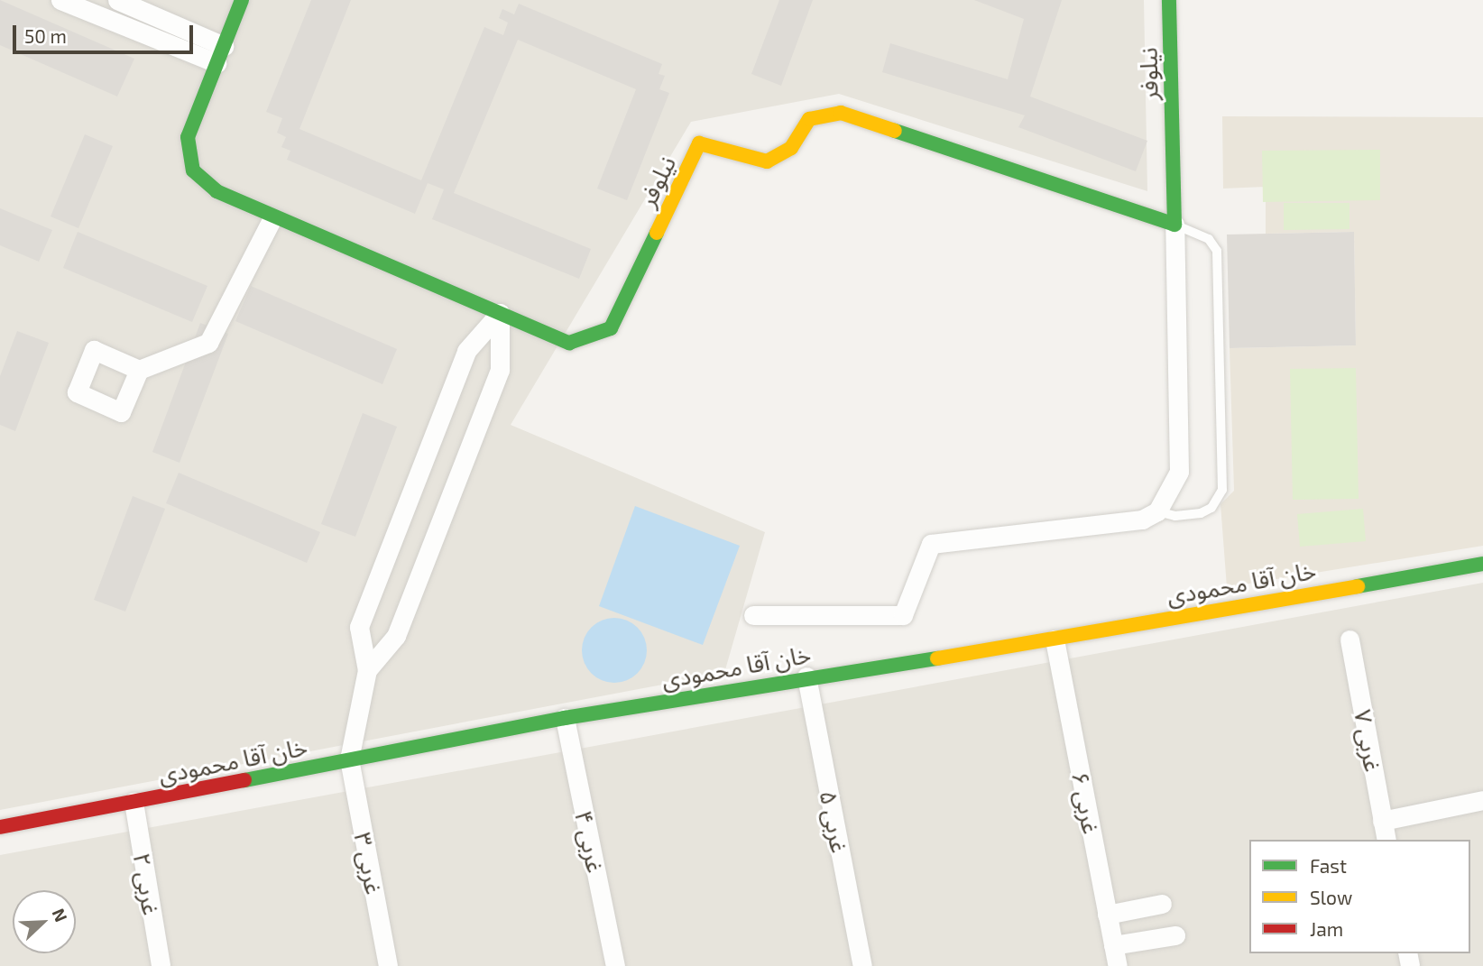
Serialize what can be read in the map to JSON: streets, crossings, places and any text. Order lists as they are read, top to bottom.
{
  "streets": {
    "street": [
      "نیلوفر",
      "خان آقا محمودی",
      "۷ غربی",
      "۶ غربی",
      "۵ غربی",
      "۴ غربی",
      "۳ غربی",
      "۲ غربی"
    ]
  },
  "crossings": [
    ["خان آقا محمودی", "۶ غربی"],
    ["خان آقا محمودی", "۵ غربی"],
    ["خان آقا محمودی", "۴ غربی"],
    ["خان آقا محمودی", "۳ غربی"],
    ["خان آقا محمودی", "۲ غربی"]
  ],
  "legend": ["Fast", "Slow", "Jam"],
  "scale_bar": "50 m",
  "north": "top right"
}
